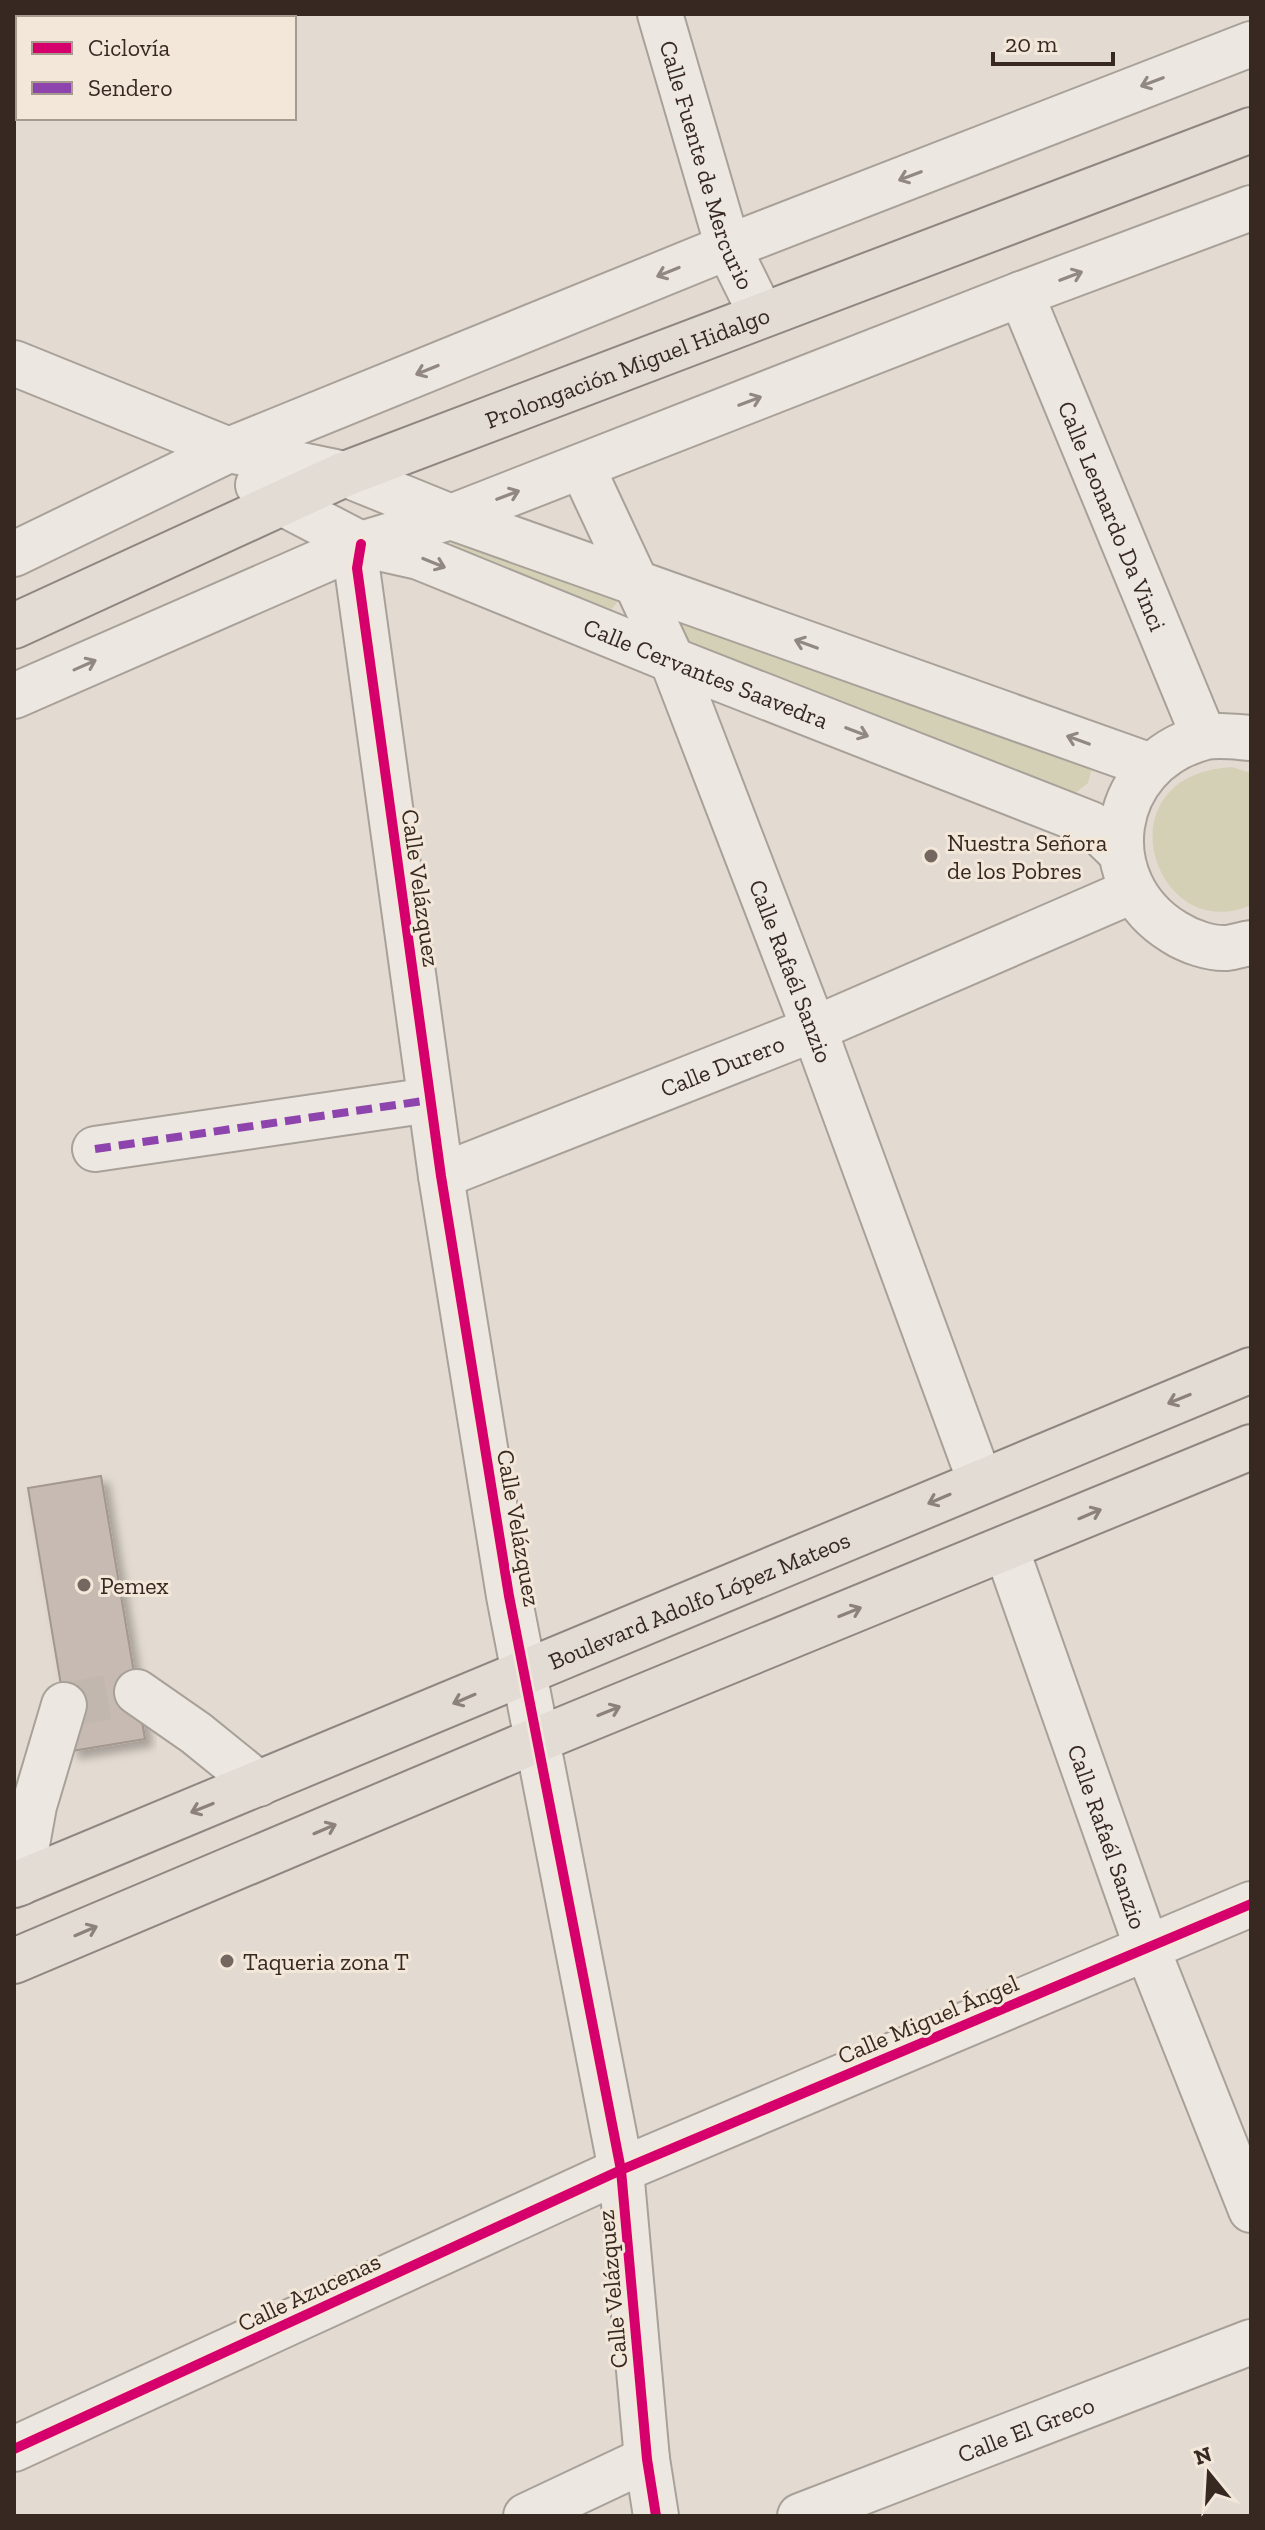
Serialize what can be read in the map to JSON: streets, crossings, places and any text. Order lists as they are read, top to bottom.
{
  "streets": {
    "main road": ["Prolongación Miguel Hidalgo", "Boulevard Adolfo López Mateos"],
    "street": [
      "Calle Fuente de Mercurio",
      "Calle Leonardo Da Vinci",
      "Calle Cervantes Saavedra",
      "Calle Velázquez",
      "Calle Rafaél Sanzio",
      "Calle Durero",
      "Calle Miguel Ángel",
      "Calle Azucenas",
      "Calle El Greco"
    ]
  },
  "crossings": [
    ["Calle Fuente de Mercurio", "Prolongación Miguel Hidalgo"],
    ["Prolongación Miguel Hidalgo", "Calle Cervantes Saavedra"],
    ["Calle Cervantes Saavedra", "Calle Velázquez"],
    ["Calle Cervantes Saavedra", "Calle Rafaél Sanzio"],
    ["Calle Cervantes Saavedra", "Calle Durero"],
    ["Calle Velázquez", "Calle Durero"],
    ["Calle Velázquez", "Boulevard Adolfo López Mateos"],
    ["Calle Velázquez", "Calle Miguel Ángel"],
    ["Calle Velázquez", "Calle Azucenas"],
    ["Calle Rafaél Sanzio", "Calle Durero"],
    ["Calle Rafaél Sanzio", "Boulevard Adolfo López Mateos"],
    ["Calle Rafaél Sanzio", "Calle Miguel Ángel"],
    ["Calle Miguel Ángel", "Calle Azucenas"]
  ],
  "places": ["Nuestra Señora de los Pobres", "Pemex", "Taqueria zona T"],
  "legend": ["Ciclovía", "Sendero"],
  "scale_bar": "20 m",
  "north": "top"
}
